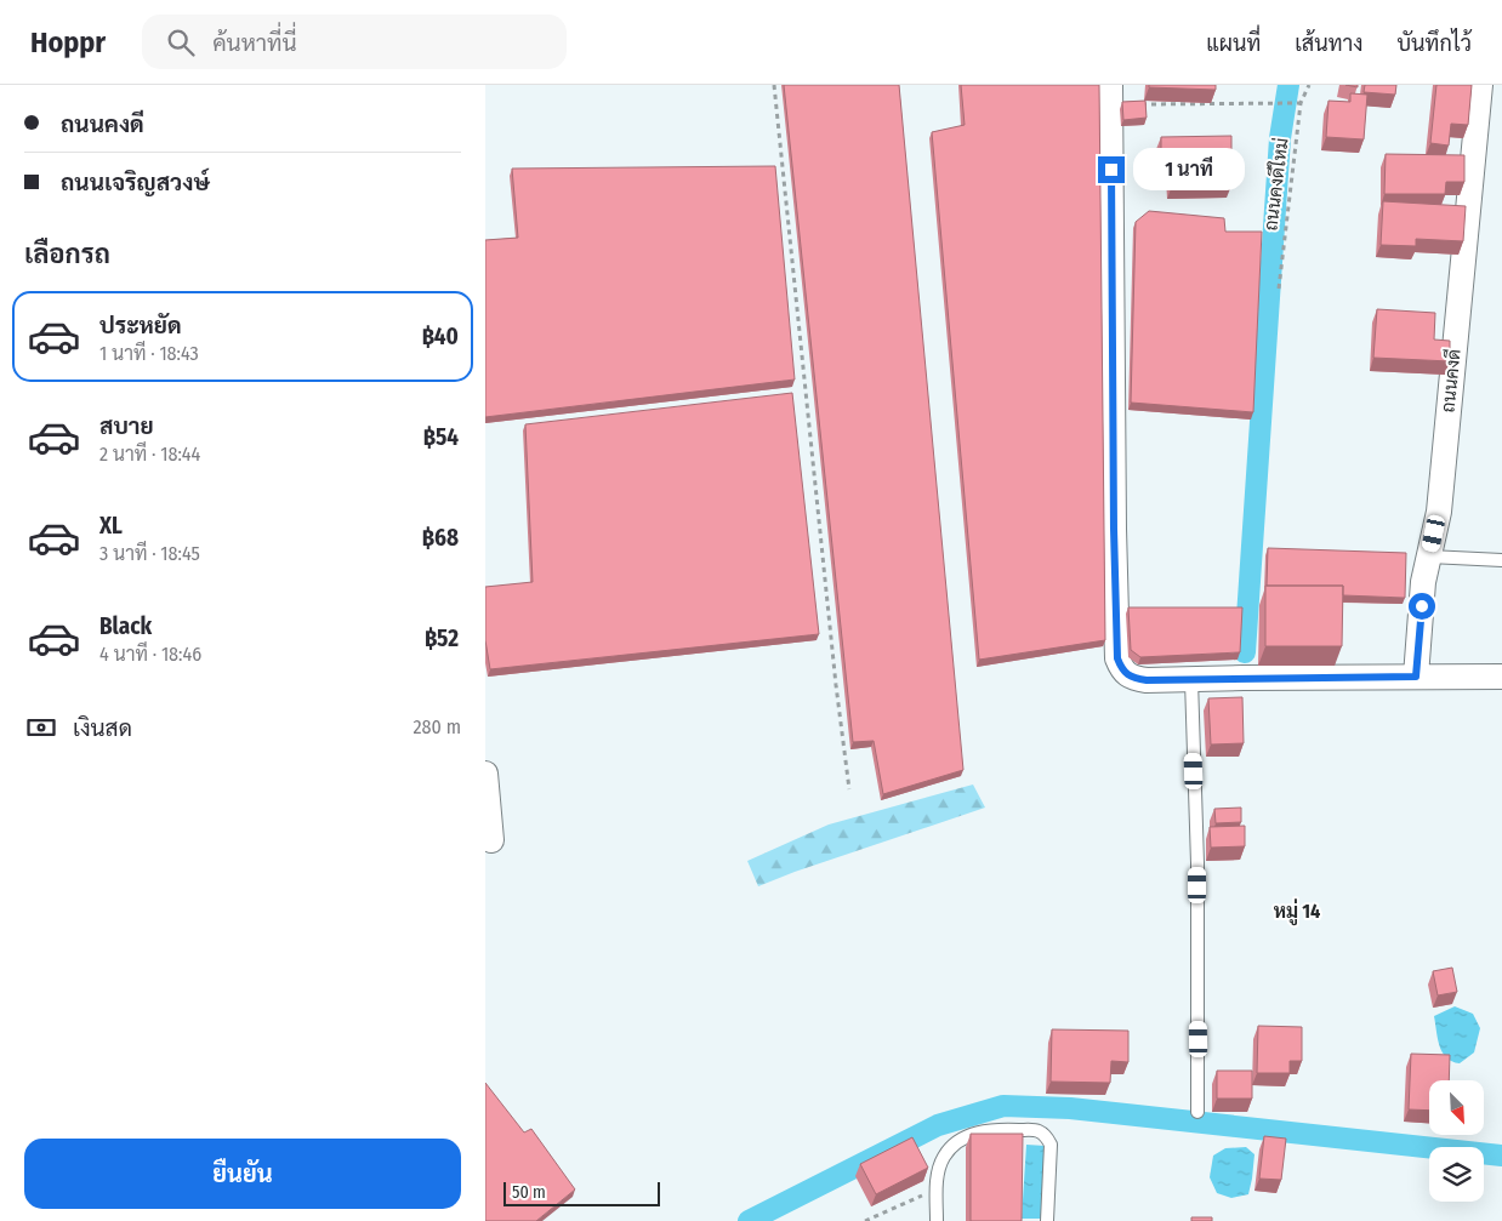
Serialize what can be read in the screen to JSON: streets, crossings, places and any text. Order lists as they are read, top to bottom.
{
  "streets": {
    "street": ["ถนนคงดี"],
    "path": ["ถนนคงดีใหม่"]
  },
  "districts": ["หมู่ 14"],
  "scale_bar": "50 m",
  "north": "bottom right",
  "page": {
    "header": "Hoppr",
    "search": "ค้นหาที่นี่",
    "nav": ["แผนที่", "เส้นทาง", "บันทึกไว้"],
    "banner": ["ถนนคงดี", "ถนนเจริญสวงษ์"],
    "bubble": "1 นาที",
    "heading": "เลือกรถ",
    "list": [
      {
        "name": "ประหยัด",
        "note": "1 นาที · 18:43",
        "value": "฿40"
      },
      {
        "name": "สบาย",
        "note": "2 นาที · 18:44",
        "value": "฿54"
      },
      {
        "name": "XL",
        "note": "3 นาที · 18:45",
        "value": "฿68"
      },
      {
        "name": "Black",
        "note": "4 นาที · 18:46",
        "value": "฿52"
      }
    ],
    "pay": ["เงินสด", "280 m"],
    "buttons": "ยืนยัน",
    "scale": "50 m"
  }
}
